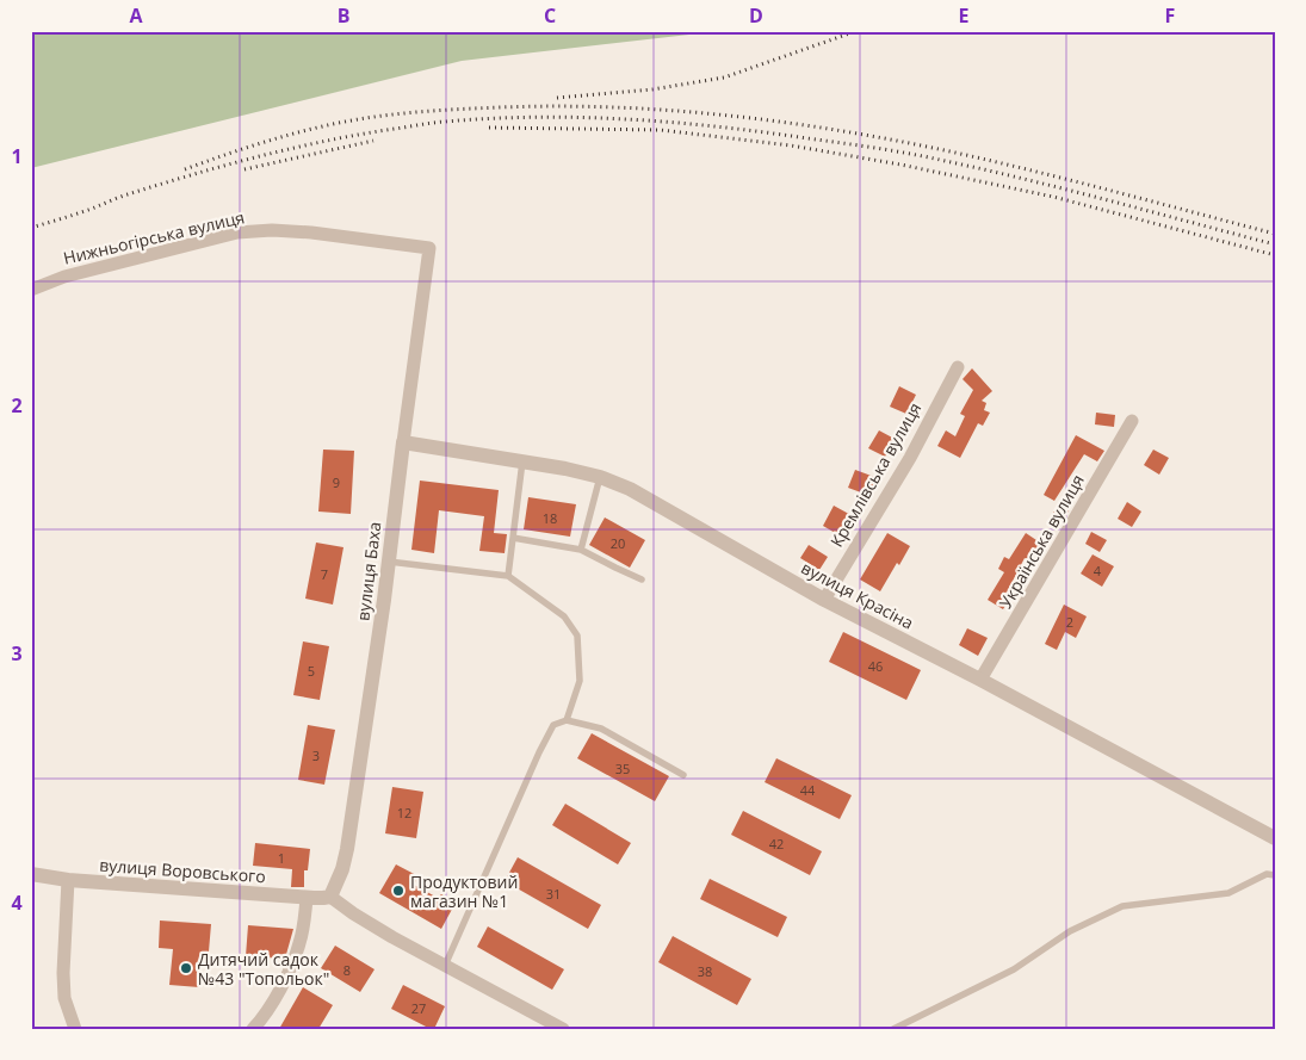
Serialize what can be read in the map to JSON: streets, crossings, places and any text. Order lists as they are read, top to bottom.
{
  "streets": {
    "street": [
      "Нижньогірська вулиця",
      "Кремлівська вулиця",
      "Українська вулиця",
      "вулиця Баха",
      "вулиця Красіна",
      "вулиця Воровського"
    ]
  },
  "crossings": [
    ["Нижньогірська вулиця", "вулиця Баха"],
    ["Кремлівська вулиця", "вулиця Красіна"],
    ["Українська вулиця", "вулиця Красіна"],
    ["вулиця Баха", "вулиця Красіна"],
    ["вулиця Баха", "вулиця Воровського"]
  ],
  "places": ["Продуктовий магазин №1", "Дитячий садок №43 \"Топольок\""],
  "house_numbers": [
    "9",
    "18",
    "20",
    "4",
    "7",
    "2",
    "46",
    "5",
    "3",
    "35",
    "44",
    "12",
    "42",
    "1",
    "31",
    "8",
    "38",
    "27"
  ],
  "grid": {
    "columns": [
      "A",
      "B",
      "C",
      "D",
      "E",
      "F"
    ],
    "rows": [
      "1",
      "2",
      "3",
      "4"
    ]
  }
}
